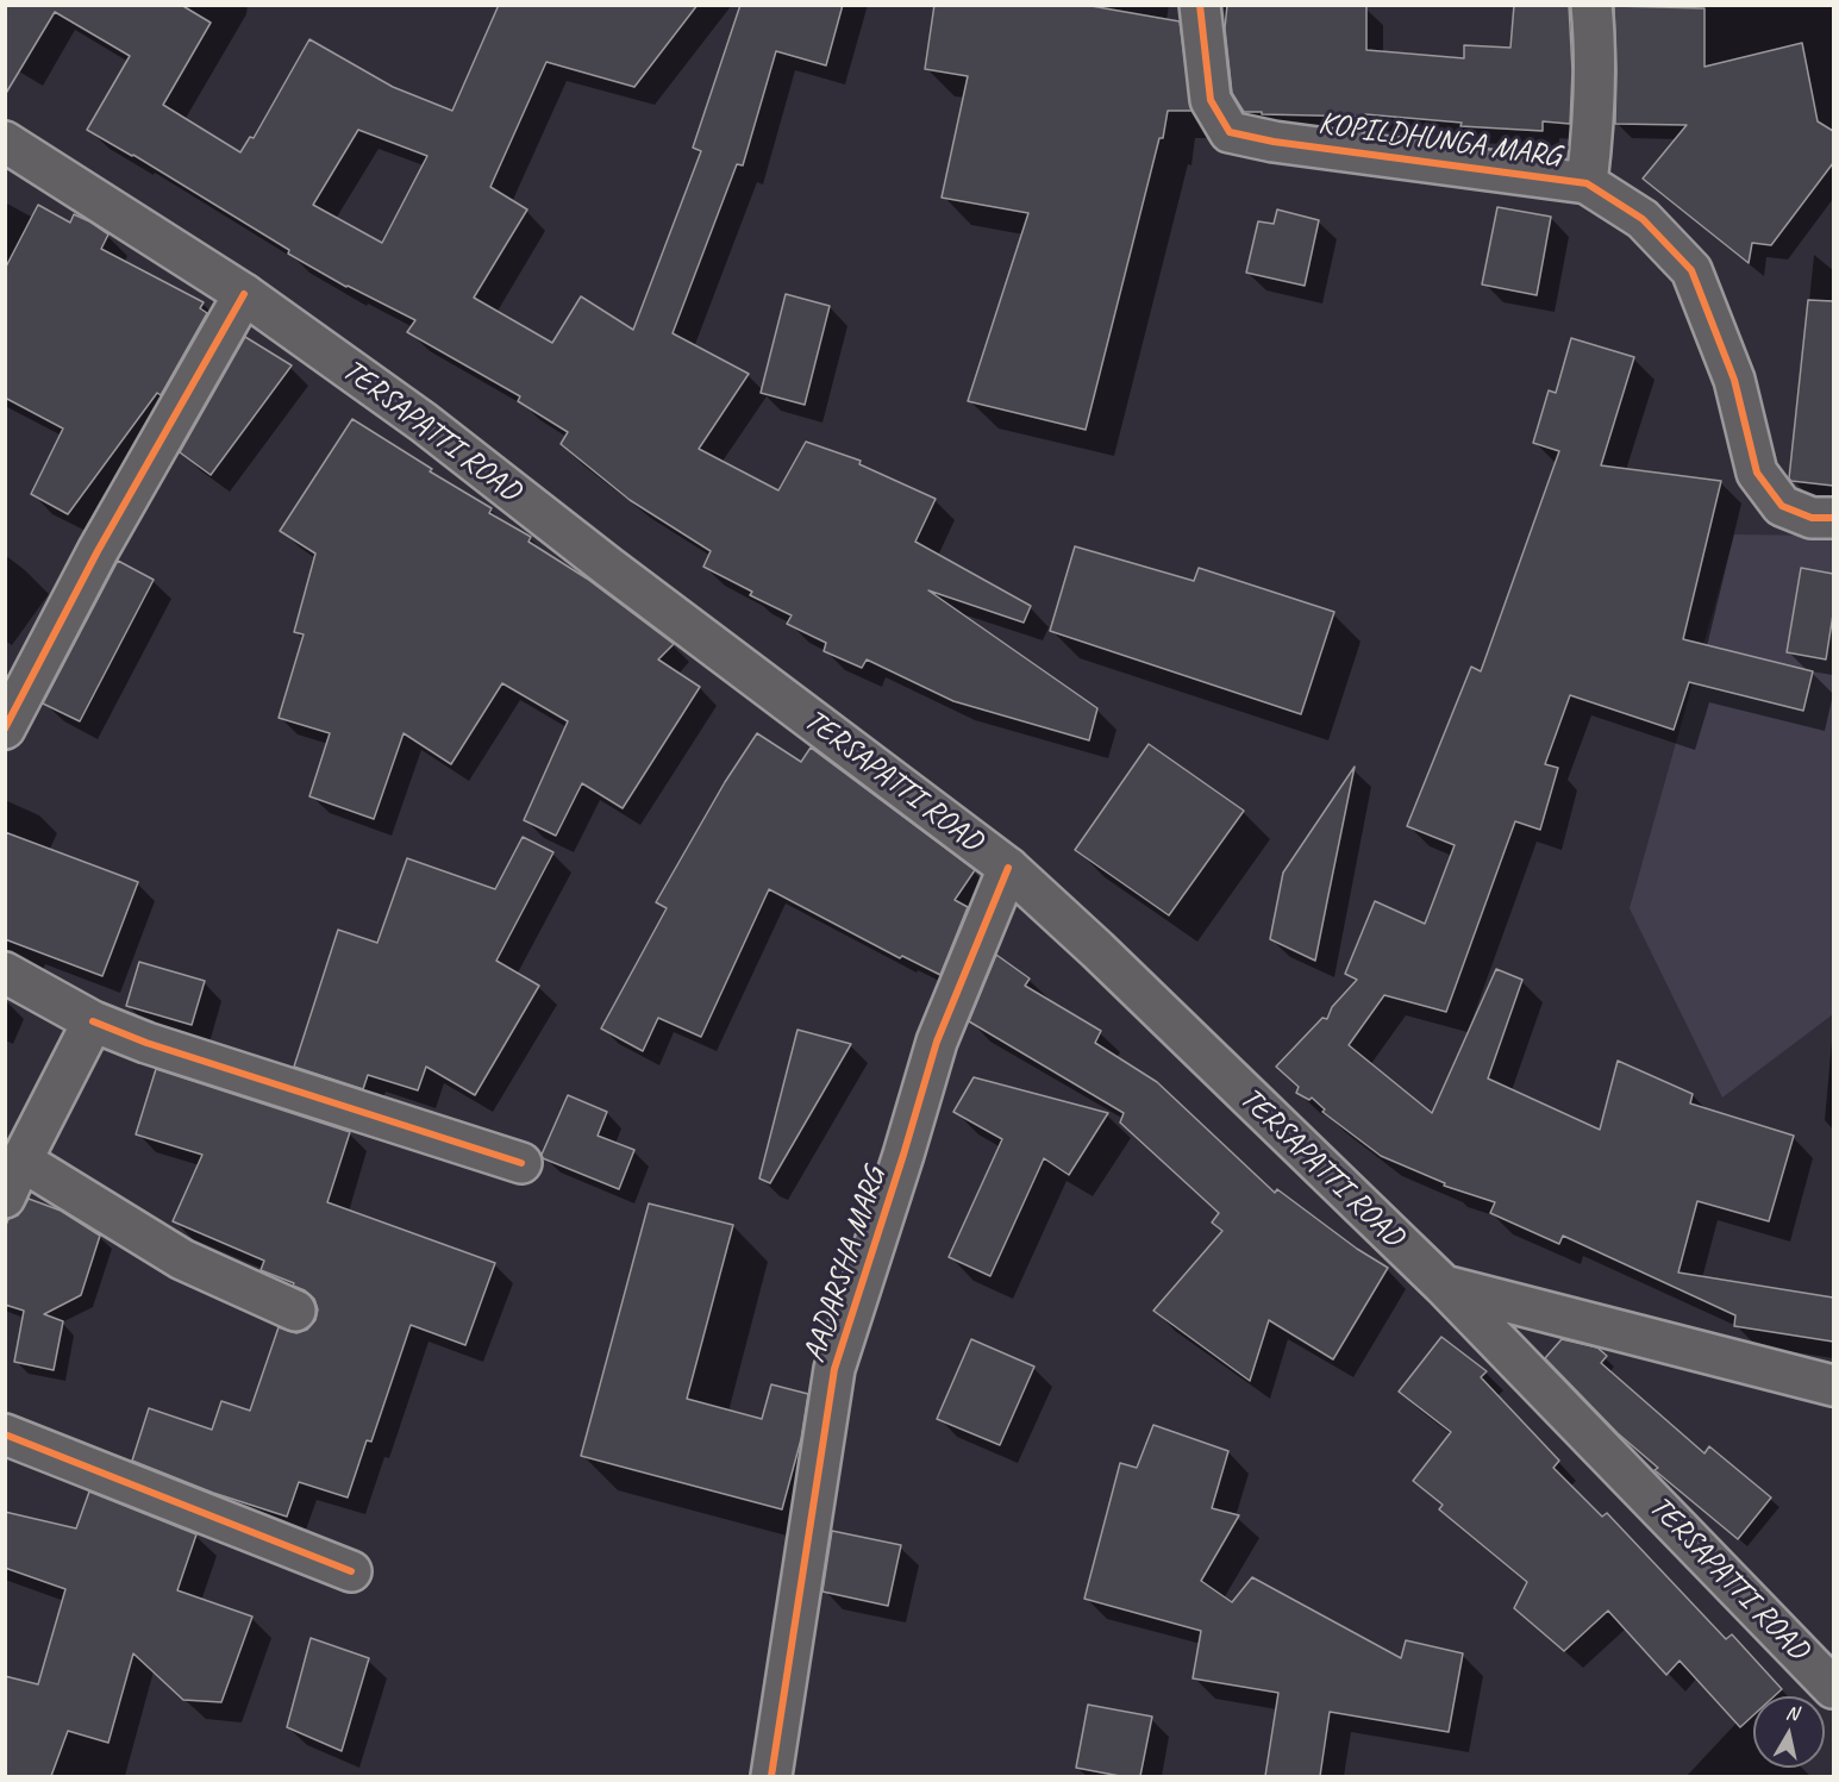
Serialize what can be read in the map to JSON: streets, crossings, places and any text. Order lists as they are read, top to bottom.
{
  "streets": {
    "street": ["KOPILDHUNGA MARG", "TERSAPATTI ROAD", "AADARSHA MARG"]
  },
  "crossings": [
    ["TERSAPATTI ROAD", "AADARSHA MARG"]
  ],
  "north": "top"
}
